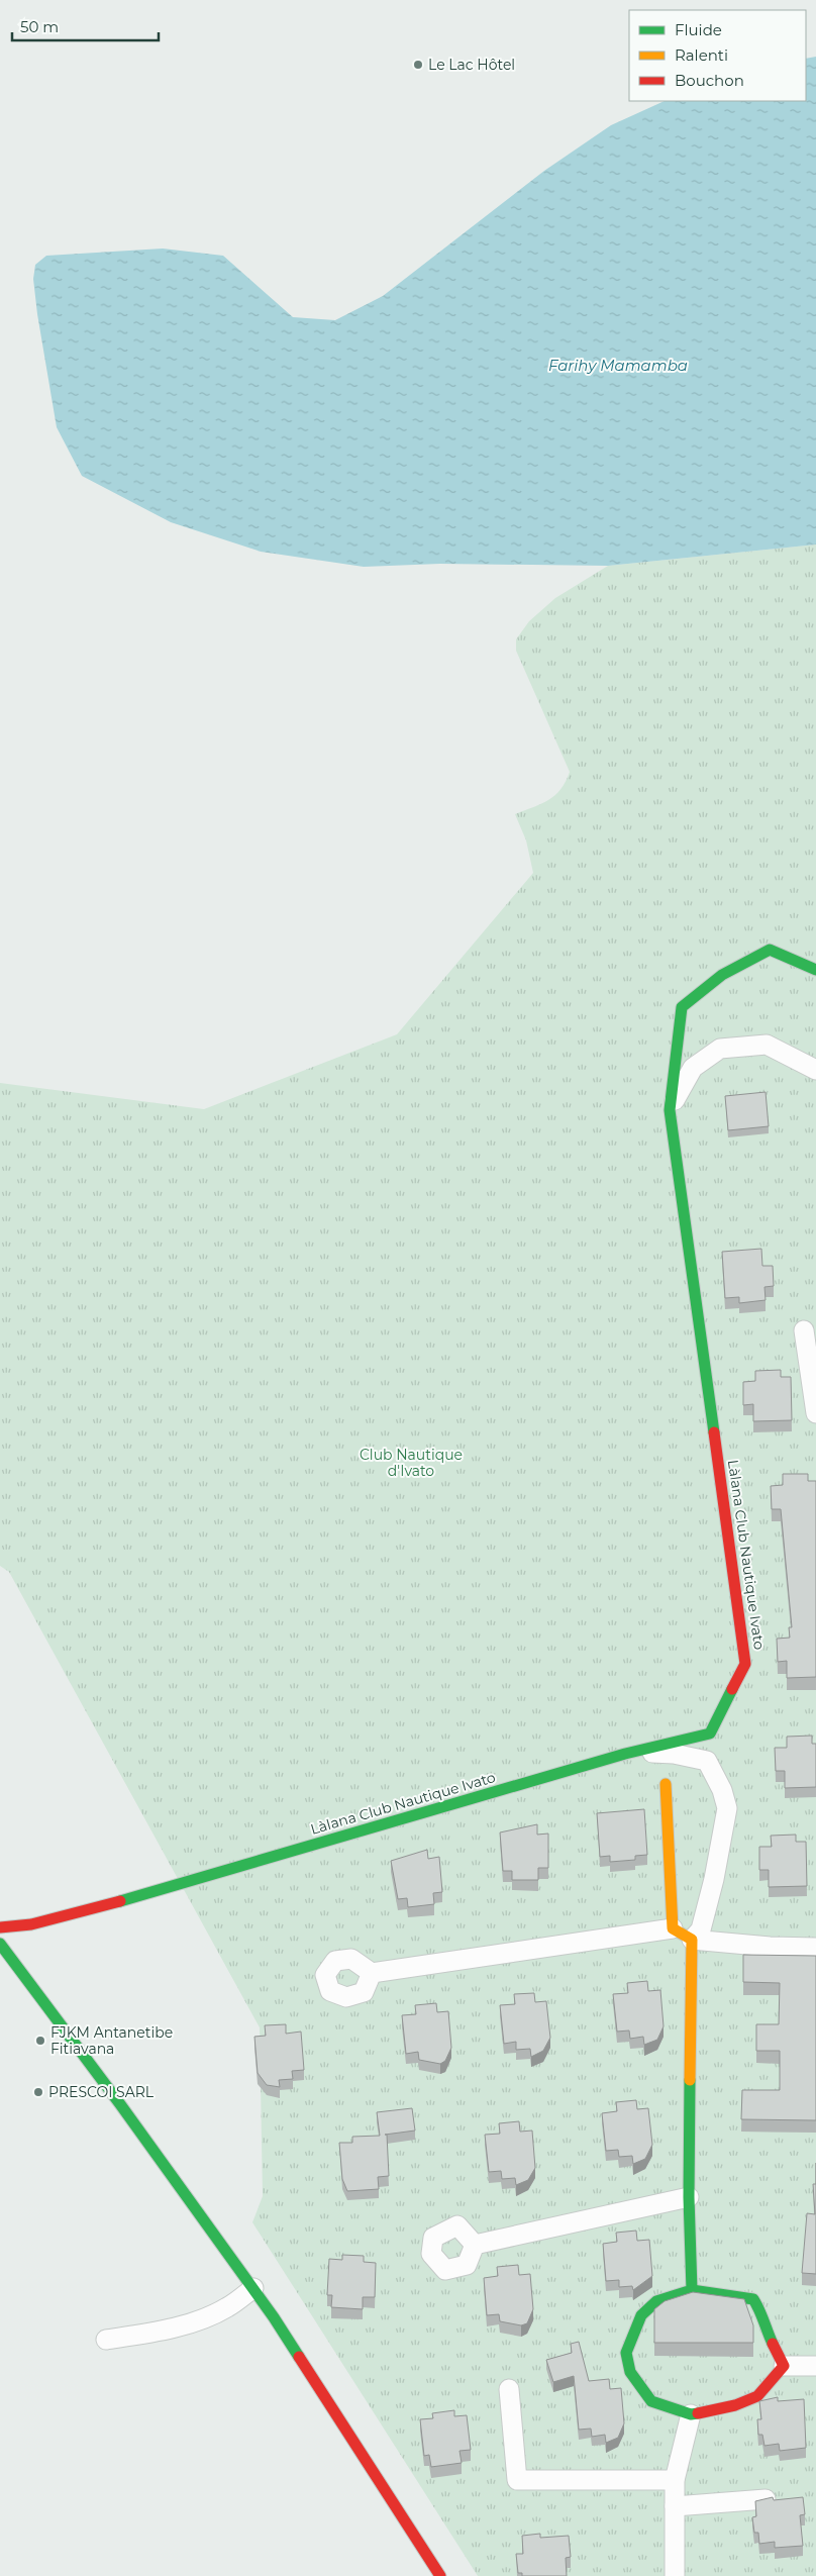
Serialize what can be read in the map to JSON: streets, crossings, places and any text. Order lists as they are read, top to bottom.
{
  "streets": {
    "street": ["Làlana Club Nautique Ivato"]
  },
  "water": ["Farihy Mamamba"],
  "parks": ["Club Nautique d'Ivato"],
  "places": ["Le Lac Hôtel", "FJKM Antanetibe Fitiavana", "PRESCOI SARL"],
  "legend": ["Fluide", "Ralenti", "Bouchon"],
  "scale_bar": "50 m"
}
